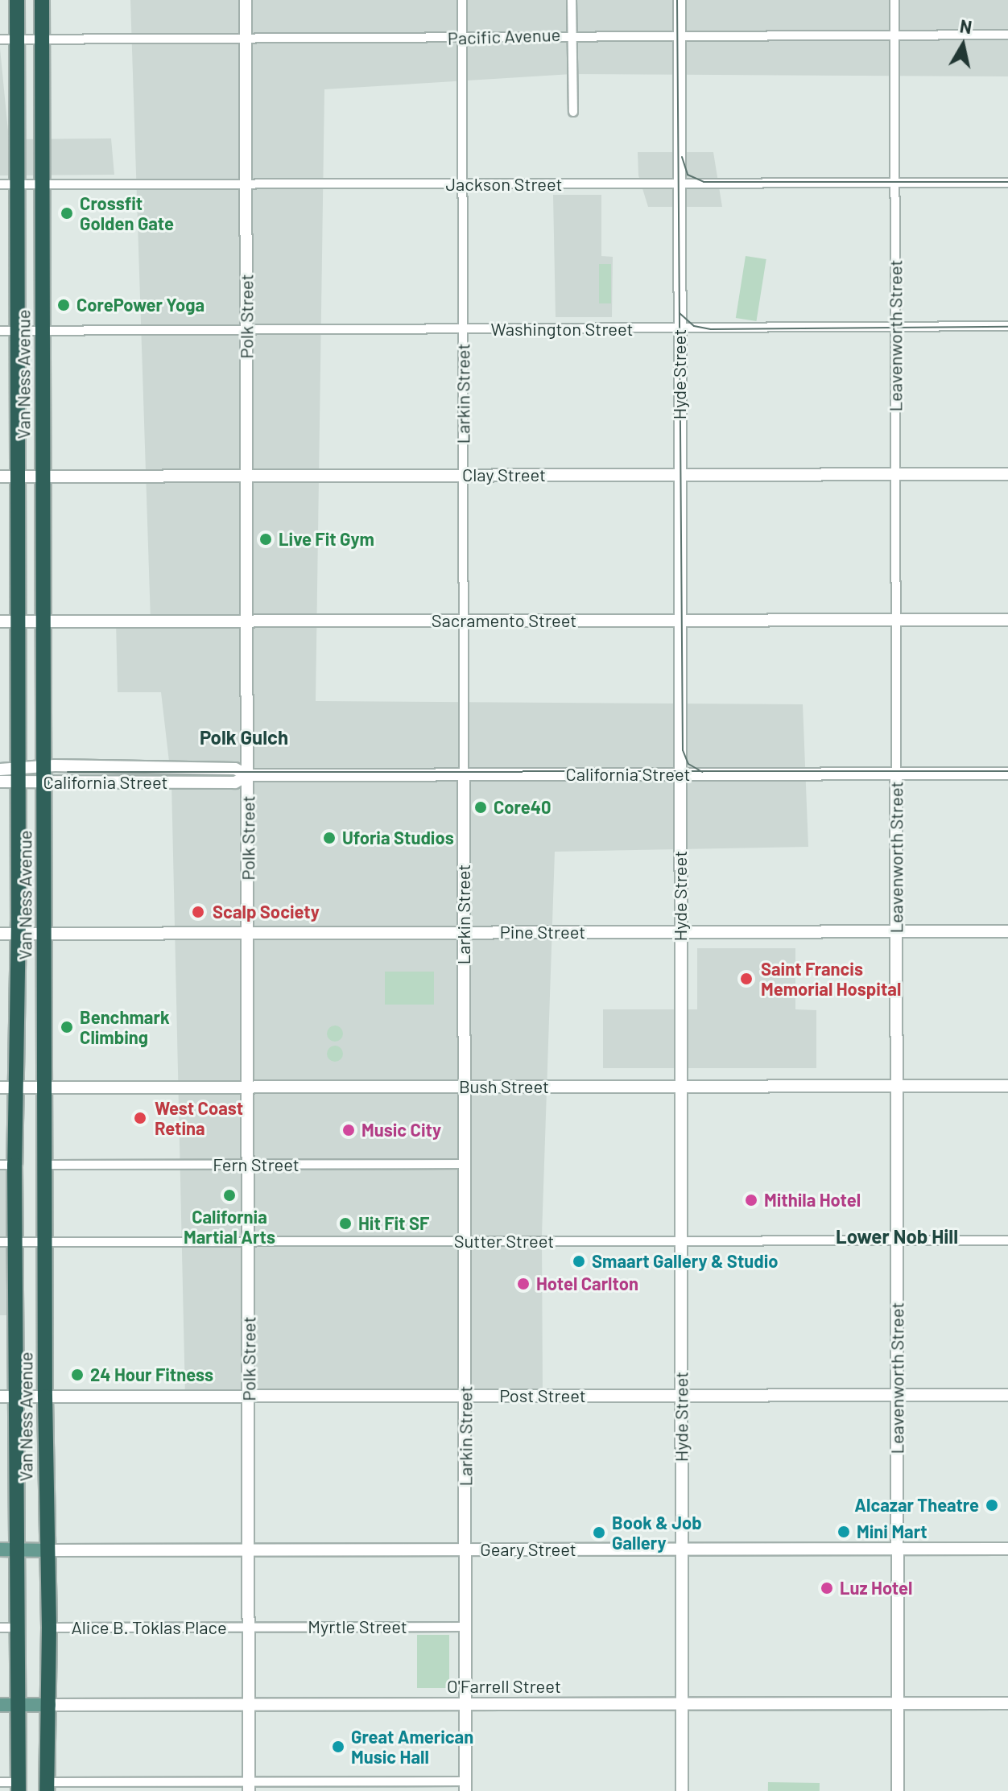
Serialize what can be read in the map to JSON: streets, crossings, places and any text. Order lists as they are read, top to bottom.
{
  "streets": {
    "highway": ["Van Ness Avenue"],
    "main road": ["O'Farrell Street"],
    "street": [
      "Pacific Avenue",
      "Jackson Street",
      "Polk Street",
      "Washington Street",
      "Leavenworth Street",
      "Hyde Street",
      "Larkin Street",
      "Clay Street",
      "Sacramento Street",
      "California Street",
      "Pine Street",
      "Bush Street",
      "Fern Street",
      "Sutter Street",
      "Post Street",
      "Geary Street",
      "Myrtle Street",
      "Alice B. Toklas Place"
    ]
  },
  "crossings": [
    ["Pacific Avenue", "Polk Street"],
    ["Pacific Avenue", "Leavenworth Street"],
    ["Pacific Avenue", "Van Ness Avenue"],
    ["Pacific Avenue", "Hyde Street"],
    ["Pacific Avenue", "Larkin Street"],
    ["Jackson Street", "Polk Street"],
    ["Jackson Street", "Leavenworth Street"],
    ["Jackson Street", "Van Ness Avenue"],
    ["Jackson Street", "Hyde Street"],
    ["Jackson Street", "Larkin Street"],
    ["Polk Street", "Washington Street"],
    ["Polk Street", "Clay Street"],
    ["Polk Street", "Sacramento Street"],
    ["Polk Street", "California Street"],
    ["Polk Street", "Pine Street"],
    ["Polk Street", "Bush Street"],
    ["Polk Street", "Fern Street"],
    ["Polk Street", "Sutter Street"],
    ["Polk Street", "Post Street"],
    ["Polk Street", "Geary Street"],
    ["Polk Street", "Myrtle Street"],
    ["Polk Street", "Alice B. Toklas Place"],
    ["Polk Street", "O'Farrell Street"],
    ["Washington Street", "Leavenworth Street"],
    ["Washington Street", "Van Ness Avenue"],
    ["Washington Street", "Hyde Street"],
    ["Washington Street", "Larkin Street"],
    ["Leavenworth Street", "Clay Street"],
    ["Leavenworth Street", "Sacramento Street"],
    ["Leavenworth Street", "California Street"],
    ["Leavenworth Street", "Pine Street"],
    ["Leavenworth Street", "Bush Street"],
    ["Leavenworth Street", "Sutter Street"],
    ["Leavenworth Street", "Post Street"],
    ["Leavenworth Street", "Geary Street"],
    ["Leavenworth Street", "O'Farrell Street"],
    ["Van Ness Avenue", "Clay Street"],
    ["Van Ness Avenue", "Sacramento Street"],
    ["Van Ness Avenue", "California Street"],
    ["Van Ness Avenue", "Pine Street"],
    ["Van Ness Avenue", "Bush Street"],
    ["Van Ness Avenue", "Fern Street"],
    ["Van Ness Avenue", "Sutter Street"],
    ["Van Ness Avenue", "Post Street"],
    ["Van Ness Avenue", "Geary Street"],
    ["Van Ness Avenue", "Alice B. Toklas Place"],
    ["Van Ness Avenue", "O'Farrell Street"],
    ["Hyde Street", "Clay Street"],
    ["Hyde Street", "Sacramento Street"],
    ["Hyde Street", "California Street"],
    ["Hyde Street", "Pine Street"],
    ["Hyde Street", "Bush Street"],
    ["Hyde Street", "Sutter Street"],
    ["Hyde Street", "Post Street"],
    ["Hyde Street", "Geary Street"],
    ["Hyde Street", "O'Farrell Street"],
    ["Larkin Street", "Clay Street"],
    ["Larkin Street", "Sacramento Street"],
    ["Larkin Street", "California Street"],
    ["Larkin Street", "Pine Street"],
    ["Larkin Street", "Bush Street"],
    ["Larkin Street", "Fern Street"],
    ["Larkin Street", "Sutter Street"],
    ["Larkin Street", "Post Street"],
    ["Larkin Street", "Geary Street"],
    ["Larkin Street", "Myrtle Street"],
    ["Larkin Street", "O'Farrell Street"],
    ["Myrtle Street", "Alice B. Toklas Place"]
  ],
  "districts": ["Polk Gulch", "Lower Nob Hill"],
  "places": [
    "Crossfit Golden Gate",
    "CorePower Yoga",
    "Live Fit Gym",
    "Core40",
    "Uforia Studios",
    "Scalp Society",
    "Saint Francis Memorial Hospital",
    "Benchmark Climbing",
    "West Coast Retina",
    "Music City",
    "California Martial Arts",
    "Mithila Hotel",
    "Hit Fit SF",
    "Smaart Gallery & Studio",
    "Hotel Carlton",
    "24 Hour Fitness",
    "Alcazar Theatre",
    "Mini Mart",
    "Book & Job Gallery",
    "Luz Hotel",
    "Great American Music Hall"
  ],
  "north": "top"
}
